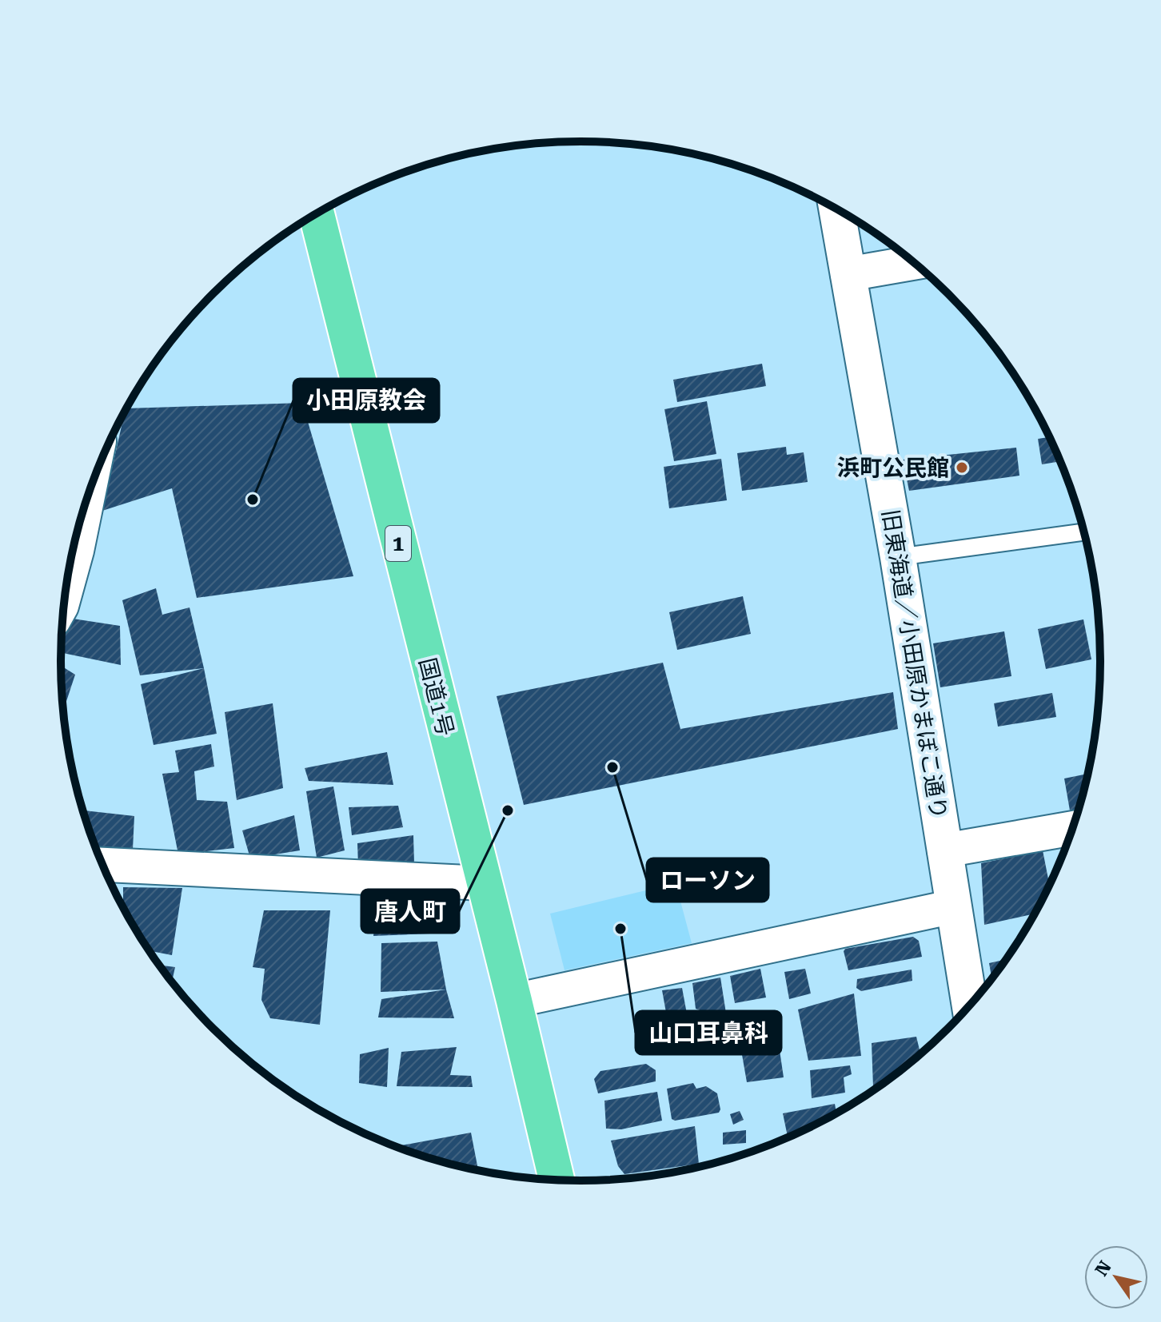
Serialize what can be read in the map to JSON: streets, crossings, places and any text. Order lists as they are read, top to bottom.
{
  "streets": {
    "highway": ["1", "国道1号"],
    "street": ["旧東海道／小田原かまぼこ通り"]
  },
  "places": [
    "浜町公民館",
    "小田原教会",
    "ローソン",
    "唐人町",
    "山口耳鼻科"
  ],
  "north": "top left"
}
